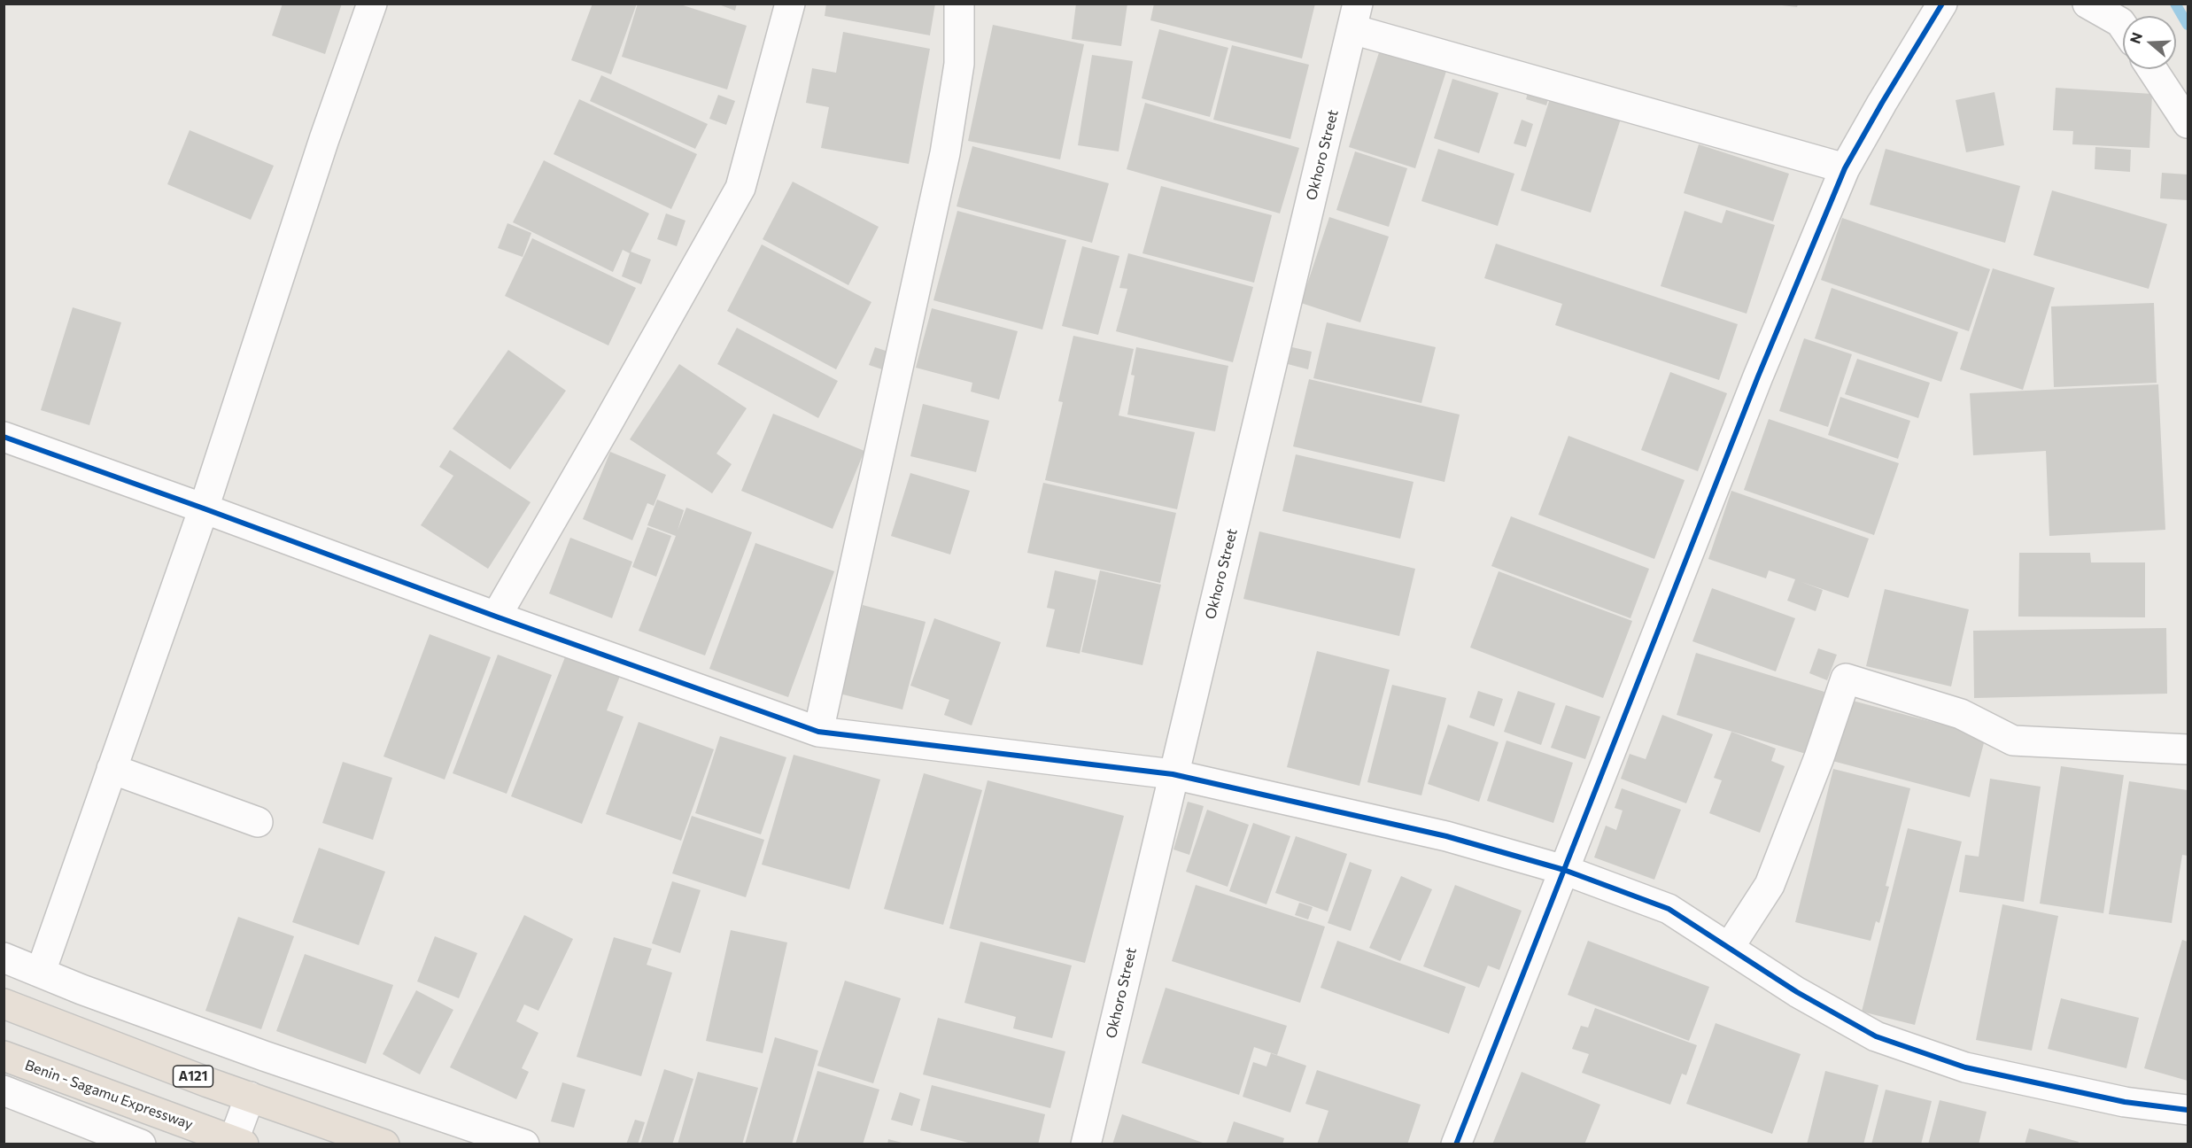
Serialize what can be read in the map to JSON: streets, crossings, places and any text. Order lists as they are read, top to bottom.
{
  "streets": {
    "highway": ["A121", "Benin - Sagamu Expressway"],
    "street": ["Okhoro Street"]
  },
  "north": "left"
}
